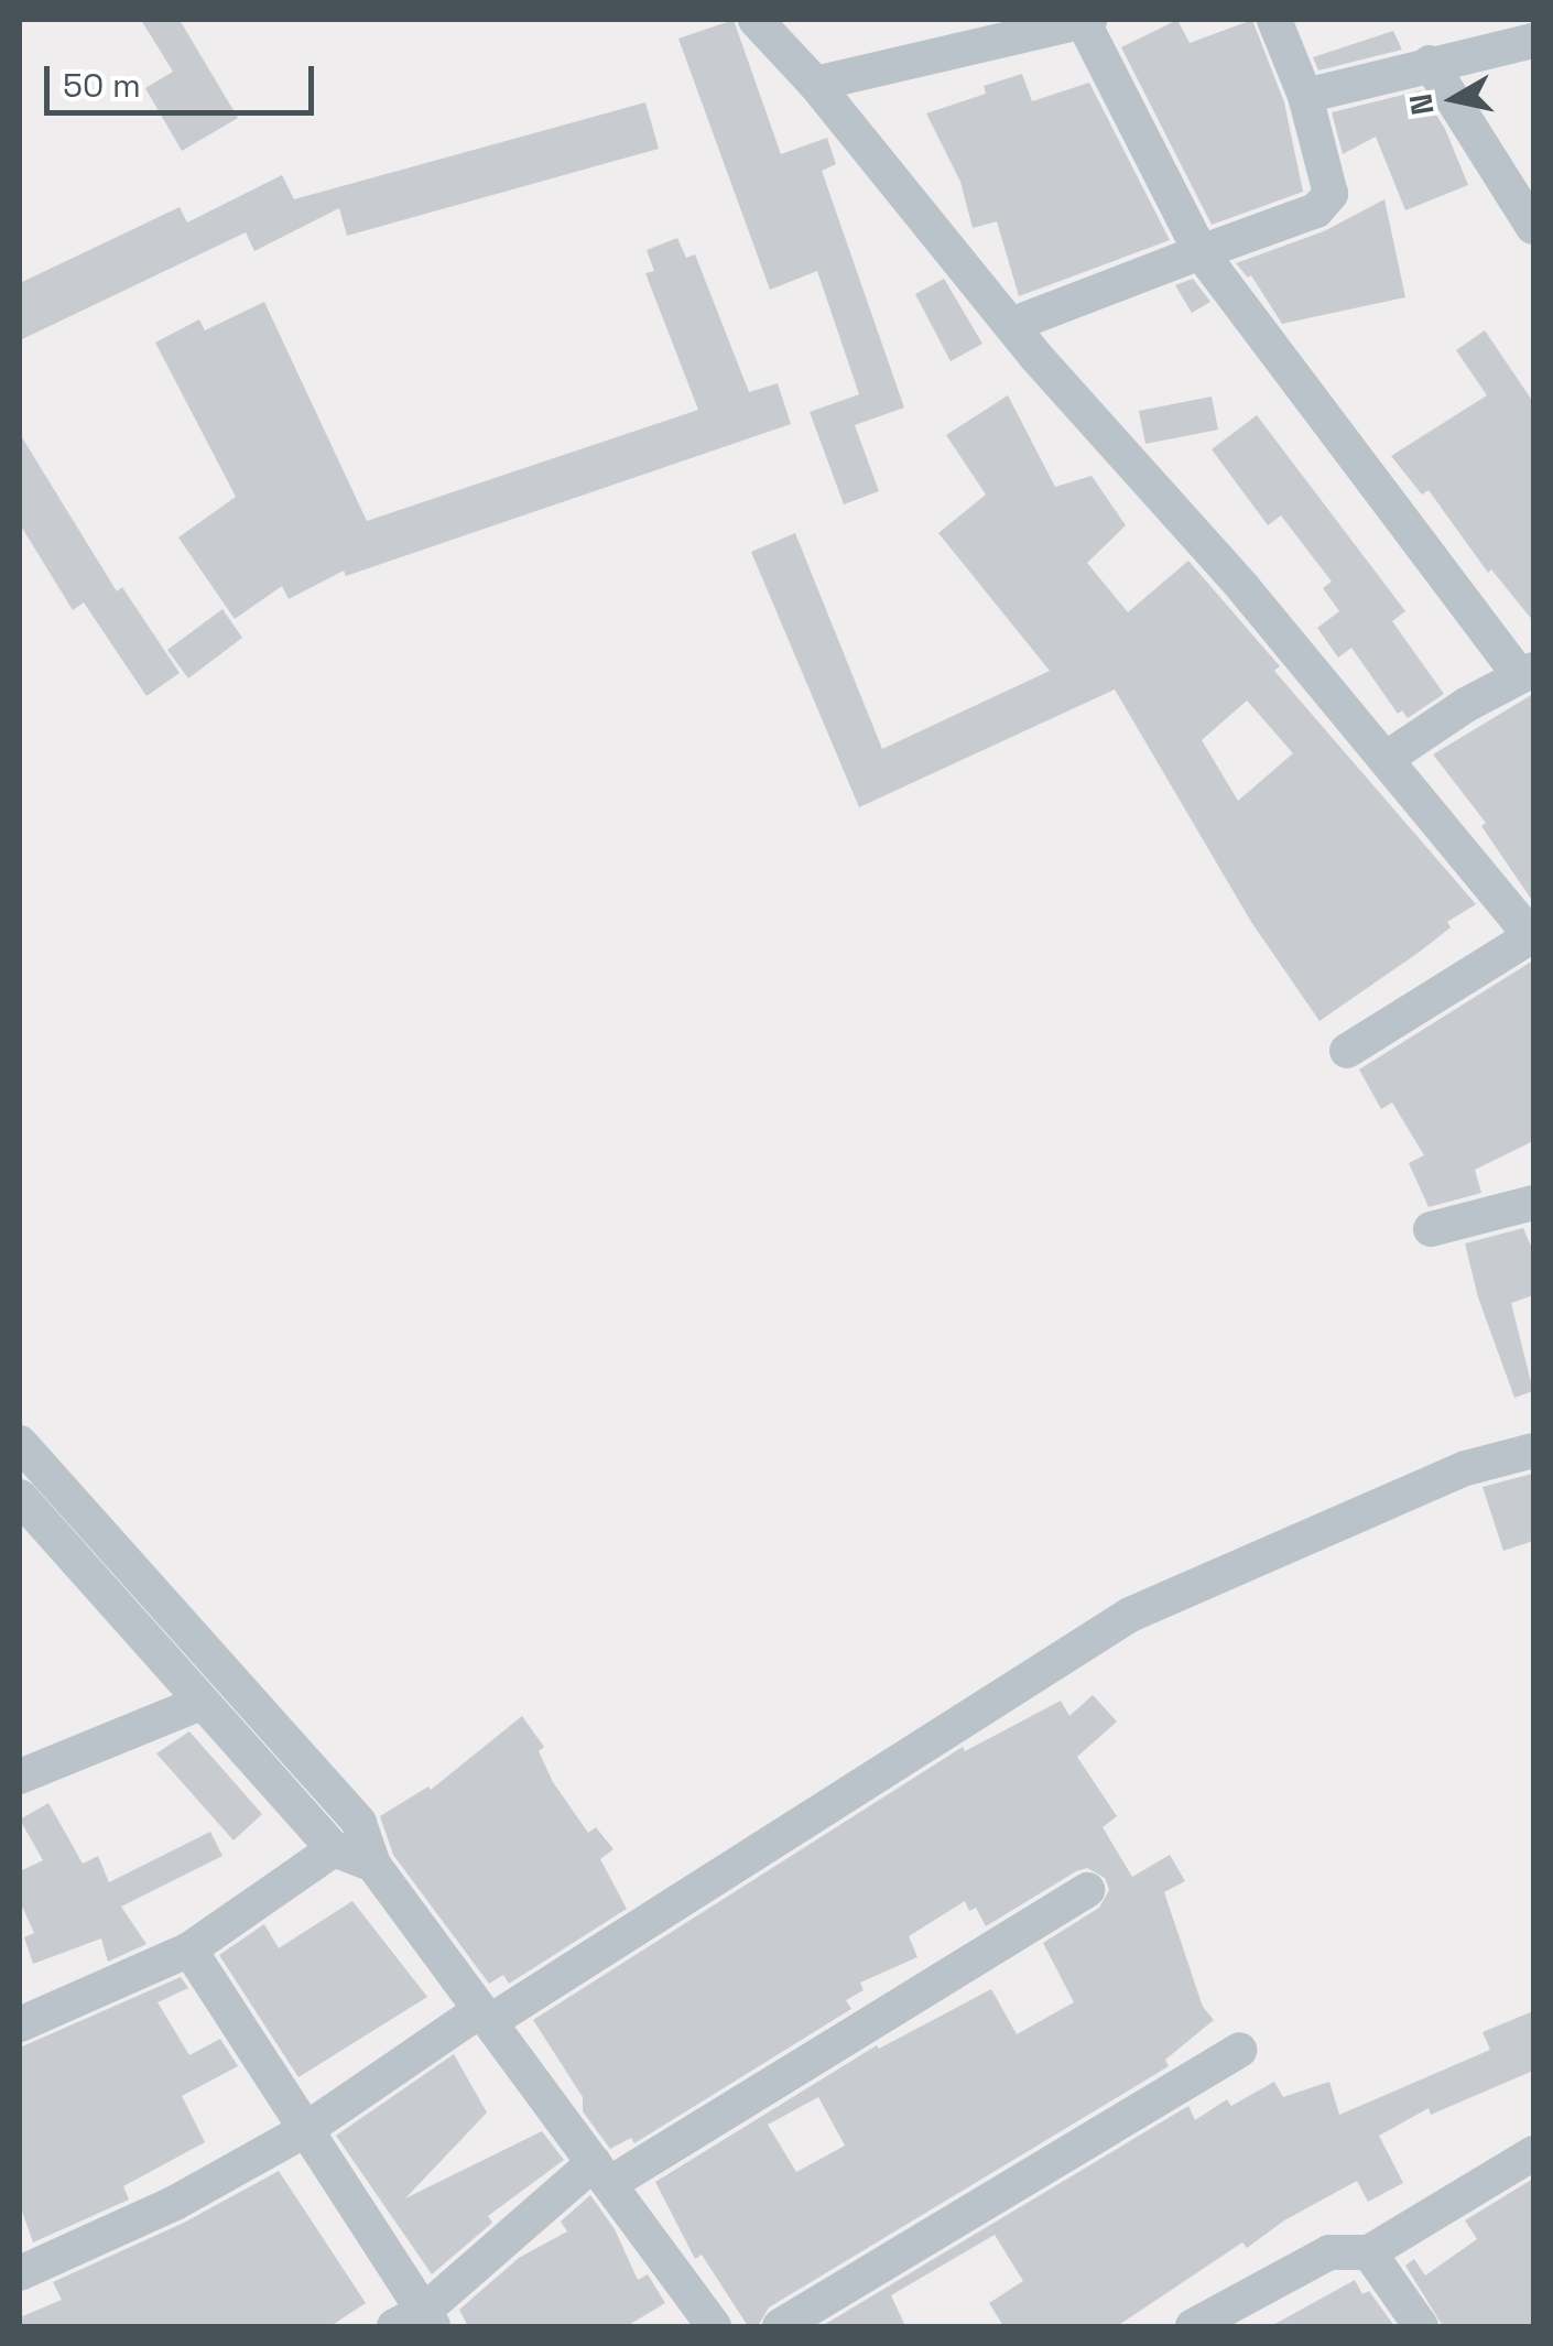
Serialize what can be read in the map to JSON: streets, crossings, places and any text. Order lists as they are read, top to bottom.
{
  "scale_bar": "50 m",
  "north": "left"
}
